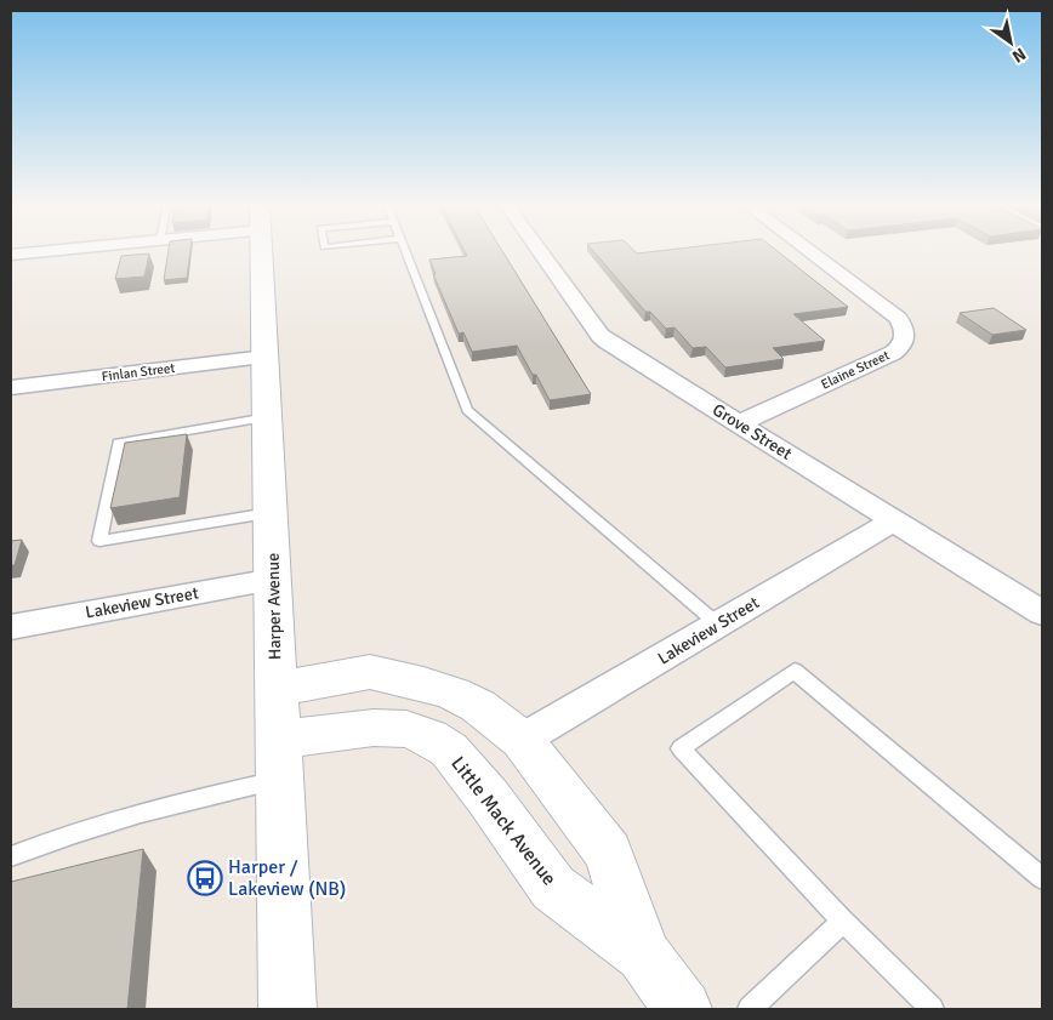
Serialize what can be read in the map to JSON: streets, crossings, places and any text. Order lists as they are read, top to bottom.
{
  "streets": {
    "main road": ["Harper Avenue", "Little Mack Avenue"],
    "street": [
      "Elaine Street",
      "Finlan Street",
      "Grove Street",
      "Lakeview Street"
    ]
  },
  "crossings": [
    ["Elaine Street", "Grove Street"],
    ["Finlan Street", "Harper Avenue"],
    ["Grove Street", "Lakeview Street"],
    ["Lakeview Street", "Harper Avenue"],
    ["Lakeview Street", "Little Mack Avenue"],
    ["Harper Avenue", "Little Mack Avenue"]
  ],
  "places": {
    "bus stop": ["Harper / Lakeview (NB)"]
  },
  "north": "bottom right"
}
